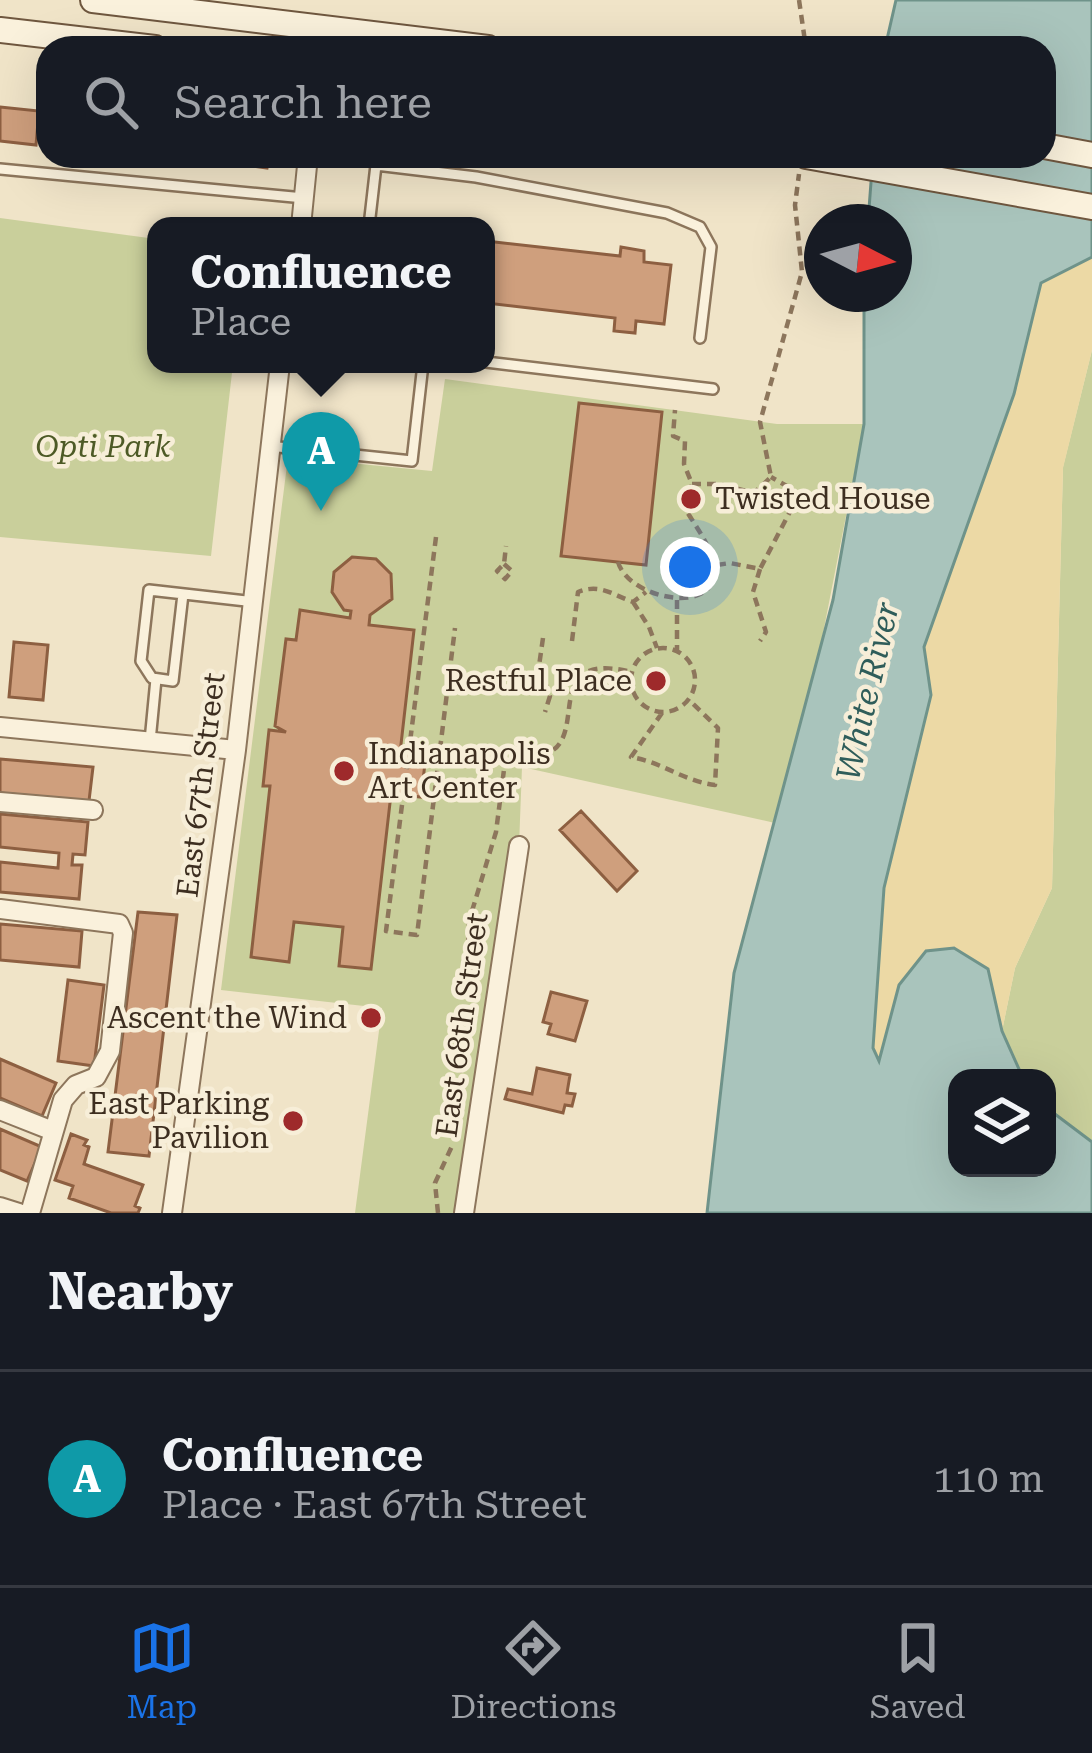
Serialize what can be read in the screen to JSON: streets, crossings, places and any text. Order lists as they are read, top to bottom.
{
  "streets": {
    "street": ["East 67th Street", "East 68th Street"]
  },
  "water": ["White River"],
  "parks": ["Opti Park"],
  "places": [
    "Twisted House",
    "Restful Place",
    "Indianapolis Art Center",
    "Ascent the Wind",
    "East Parking Pavilion"
  ],
  "north": "right",
  "page": {
    "search": "Search here",
    "popup": ["Confluence", "Place"],
    "pins": "A",
    "heading": "Nearby",
    "list": [
      {
        "mark": "A",
        "name": "Confluence",
        "note": "Place · East 67th Street",
        "value": "110 m"
      }
    ],
    "nav": ["Map", "Directions", "Saved"]
  }
}
